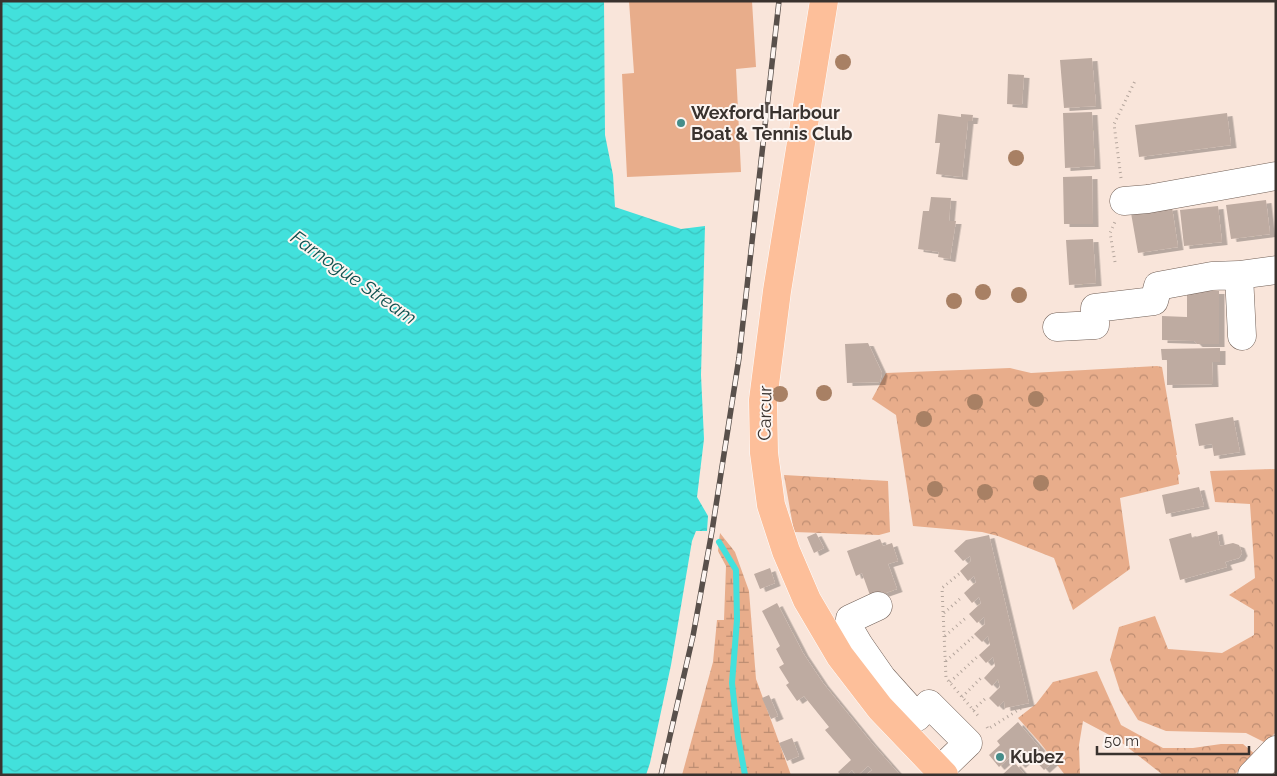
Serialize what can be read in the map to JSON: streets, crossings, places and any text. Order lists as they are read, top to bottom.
{
  "streets": {
    "main road": ["Carcur"]
  },
  "water": ["Farnogue Stream"],
  "places": ["Wexford Harbour Boat & Tennis Club", "Kubez"],
  "scale_bar": "50 m"
}
